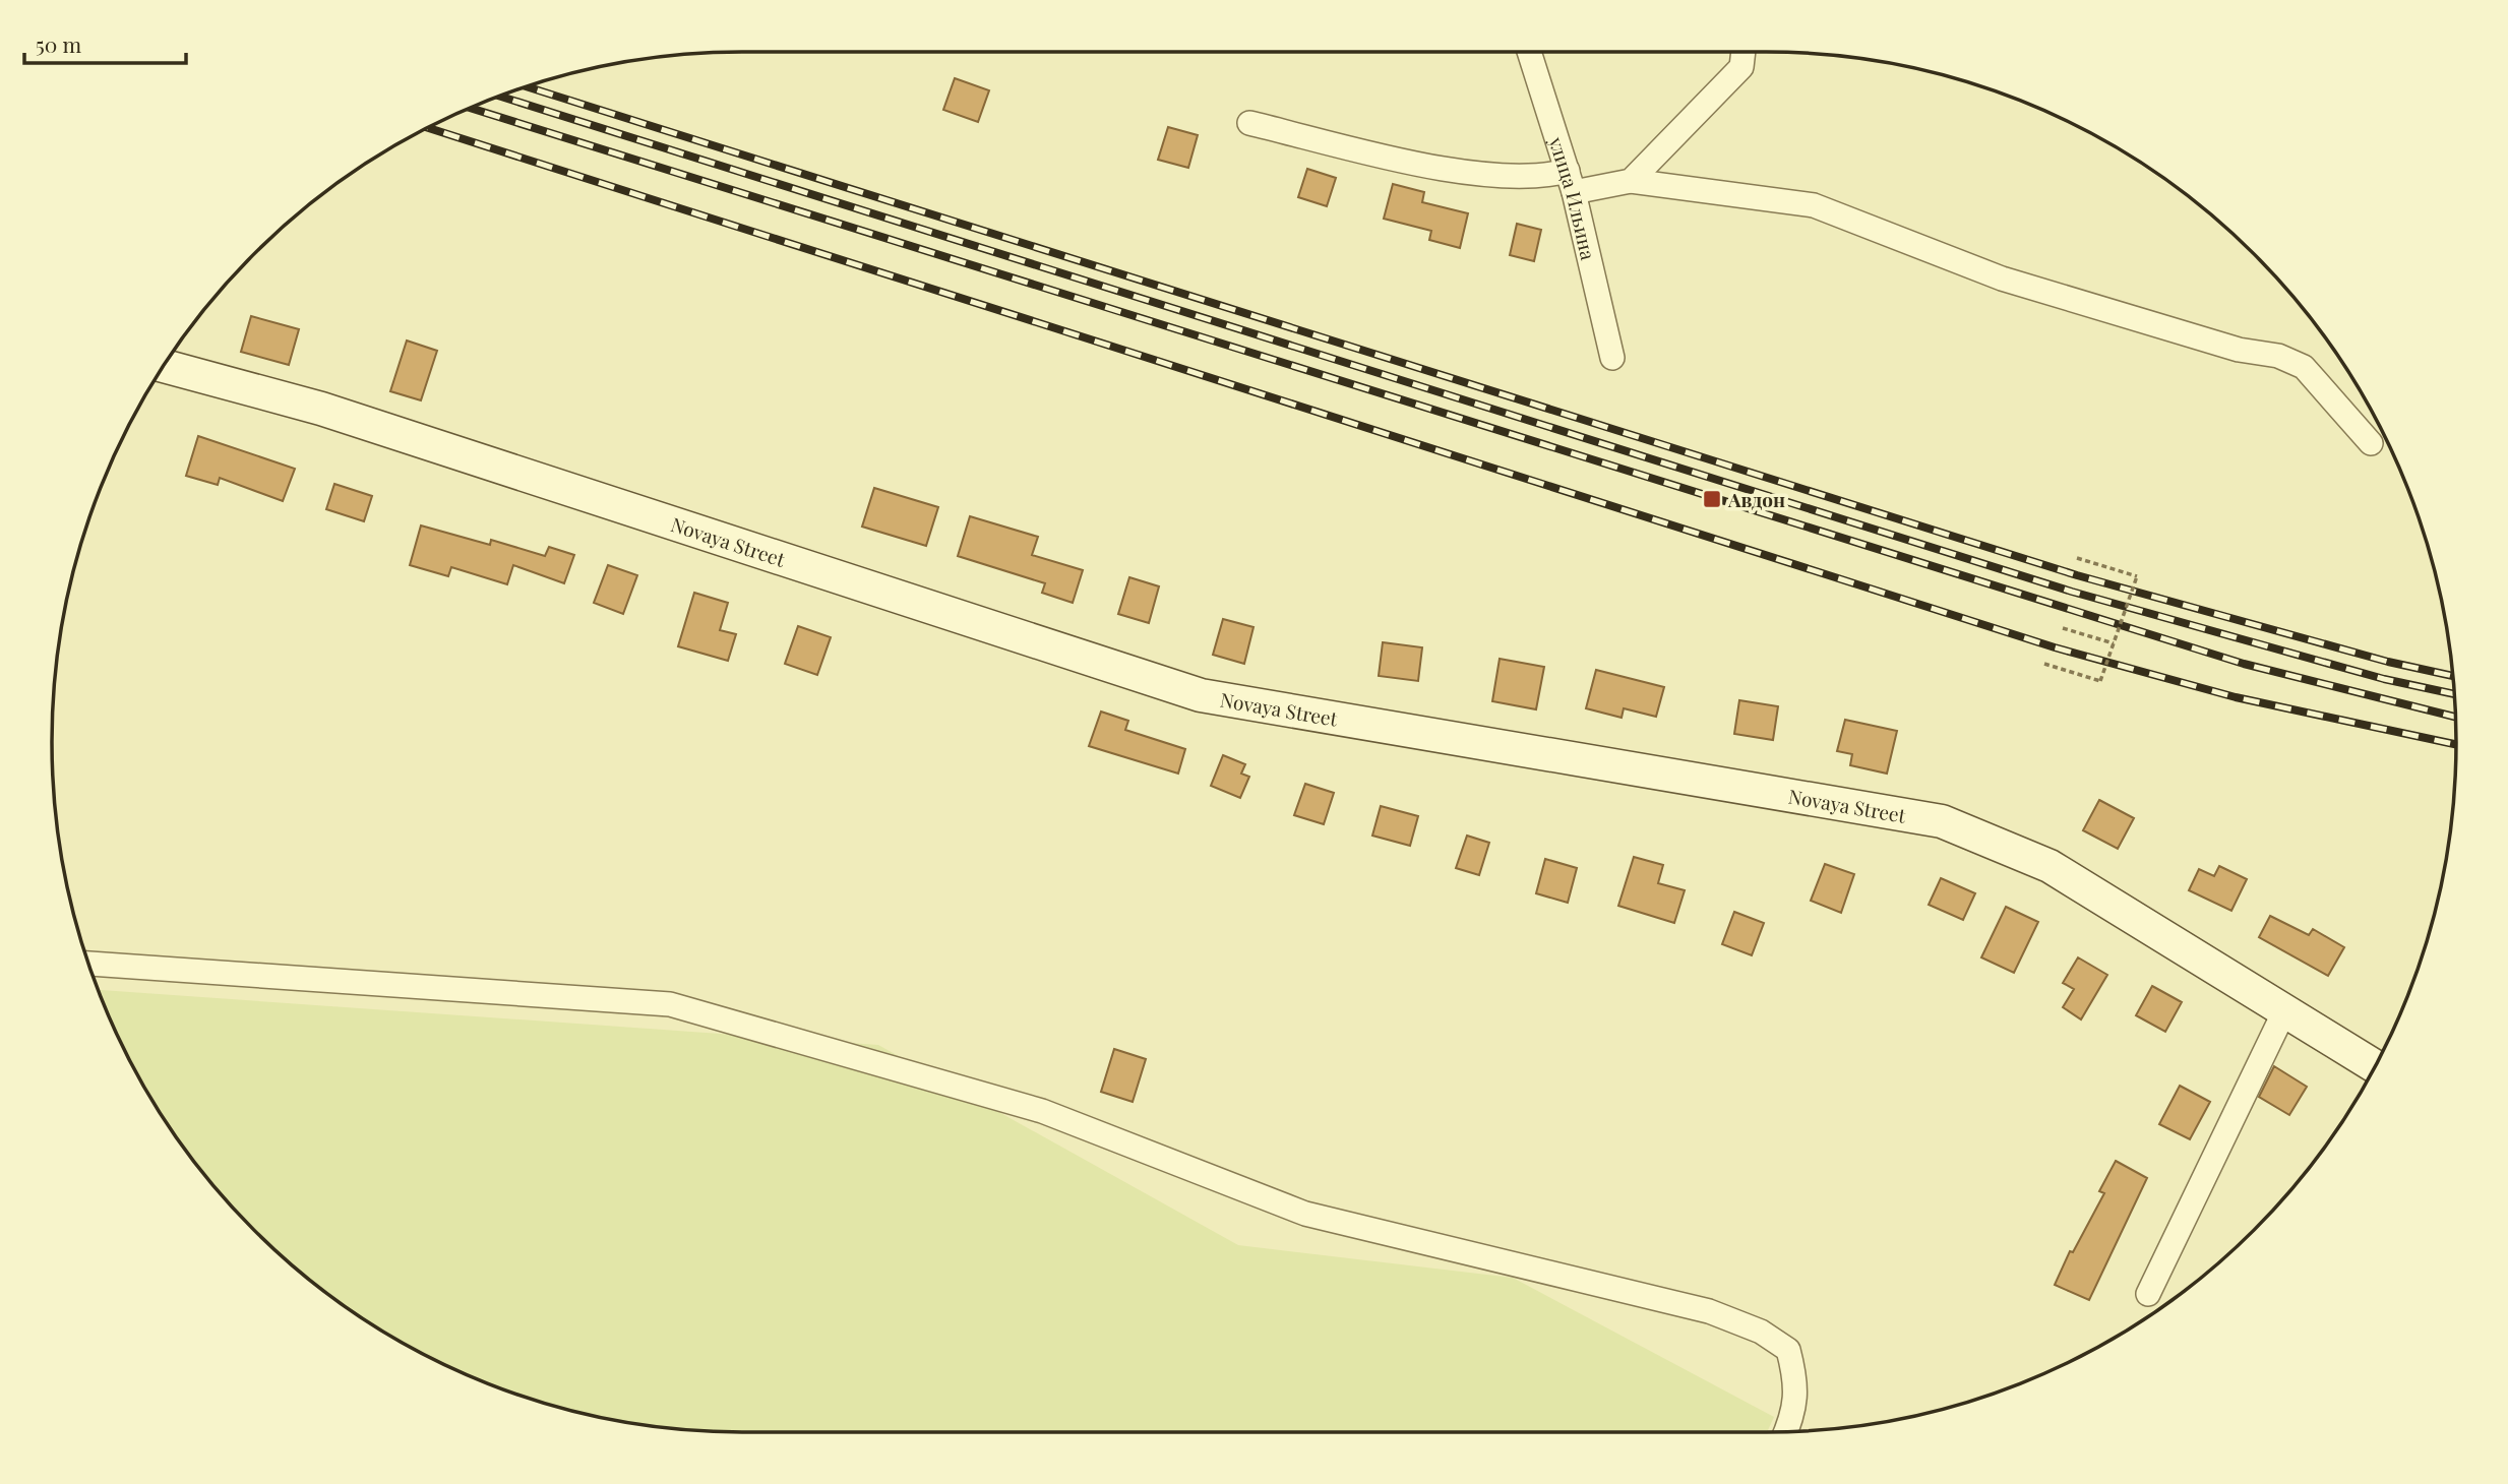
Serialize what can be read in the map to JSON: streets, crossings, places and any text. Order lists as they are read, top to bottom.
{
  "streets": {
    "street": ["улица Ильина", "Novaya Street"]
  },
  "places": {
    "transit": ["Авдон"]
  },
  "scale_bar": "50 m"
}
